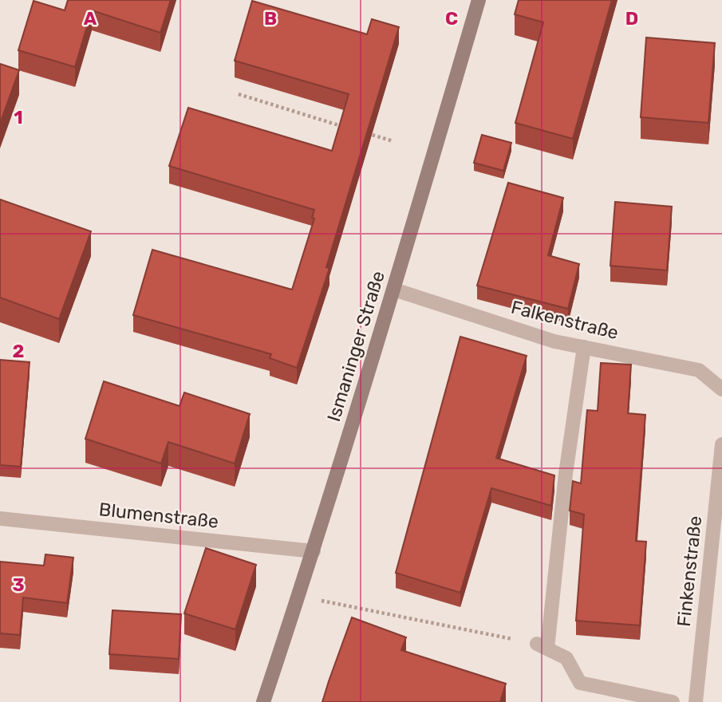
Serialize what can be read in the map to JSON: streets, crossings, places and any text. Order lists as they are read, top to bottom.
{
  "streets": {
    "main road": ["Ismaninger Straße"],
    "street": ["Falkenstraße", "Blumenstraße", "Finkenstraße"]
  },
  "crossings": [
    ["Falkenstraße", "Ismaninger Straße"],
    ["Ismaninger Straße", "Blumenstraße"]
  ],
  "grid": {
    "columns": [
      "A",
      "B",
      "C",
      "D"
    ],
    "rows": ["1", "2", "3"]
  }
}
